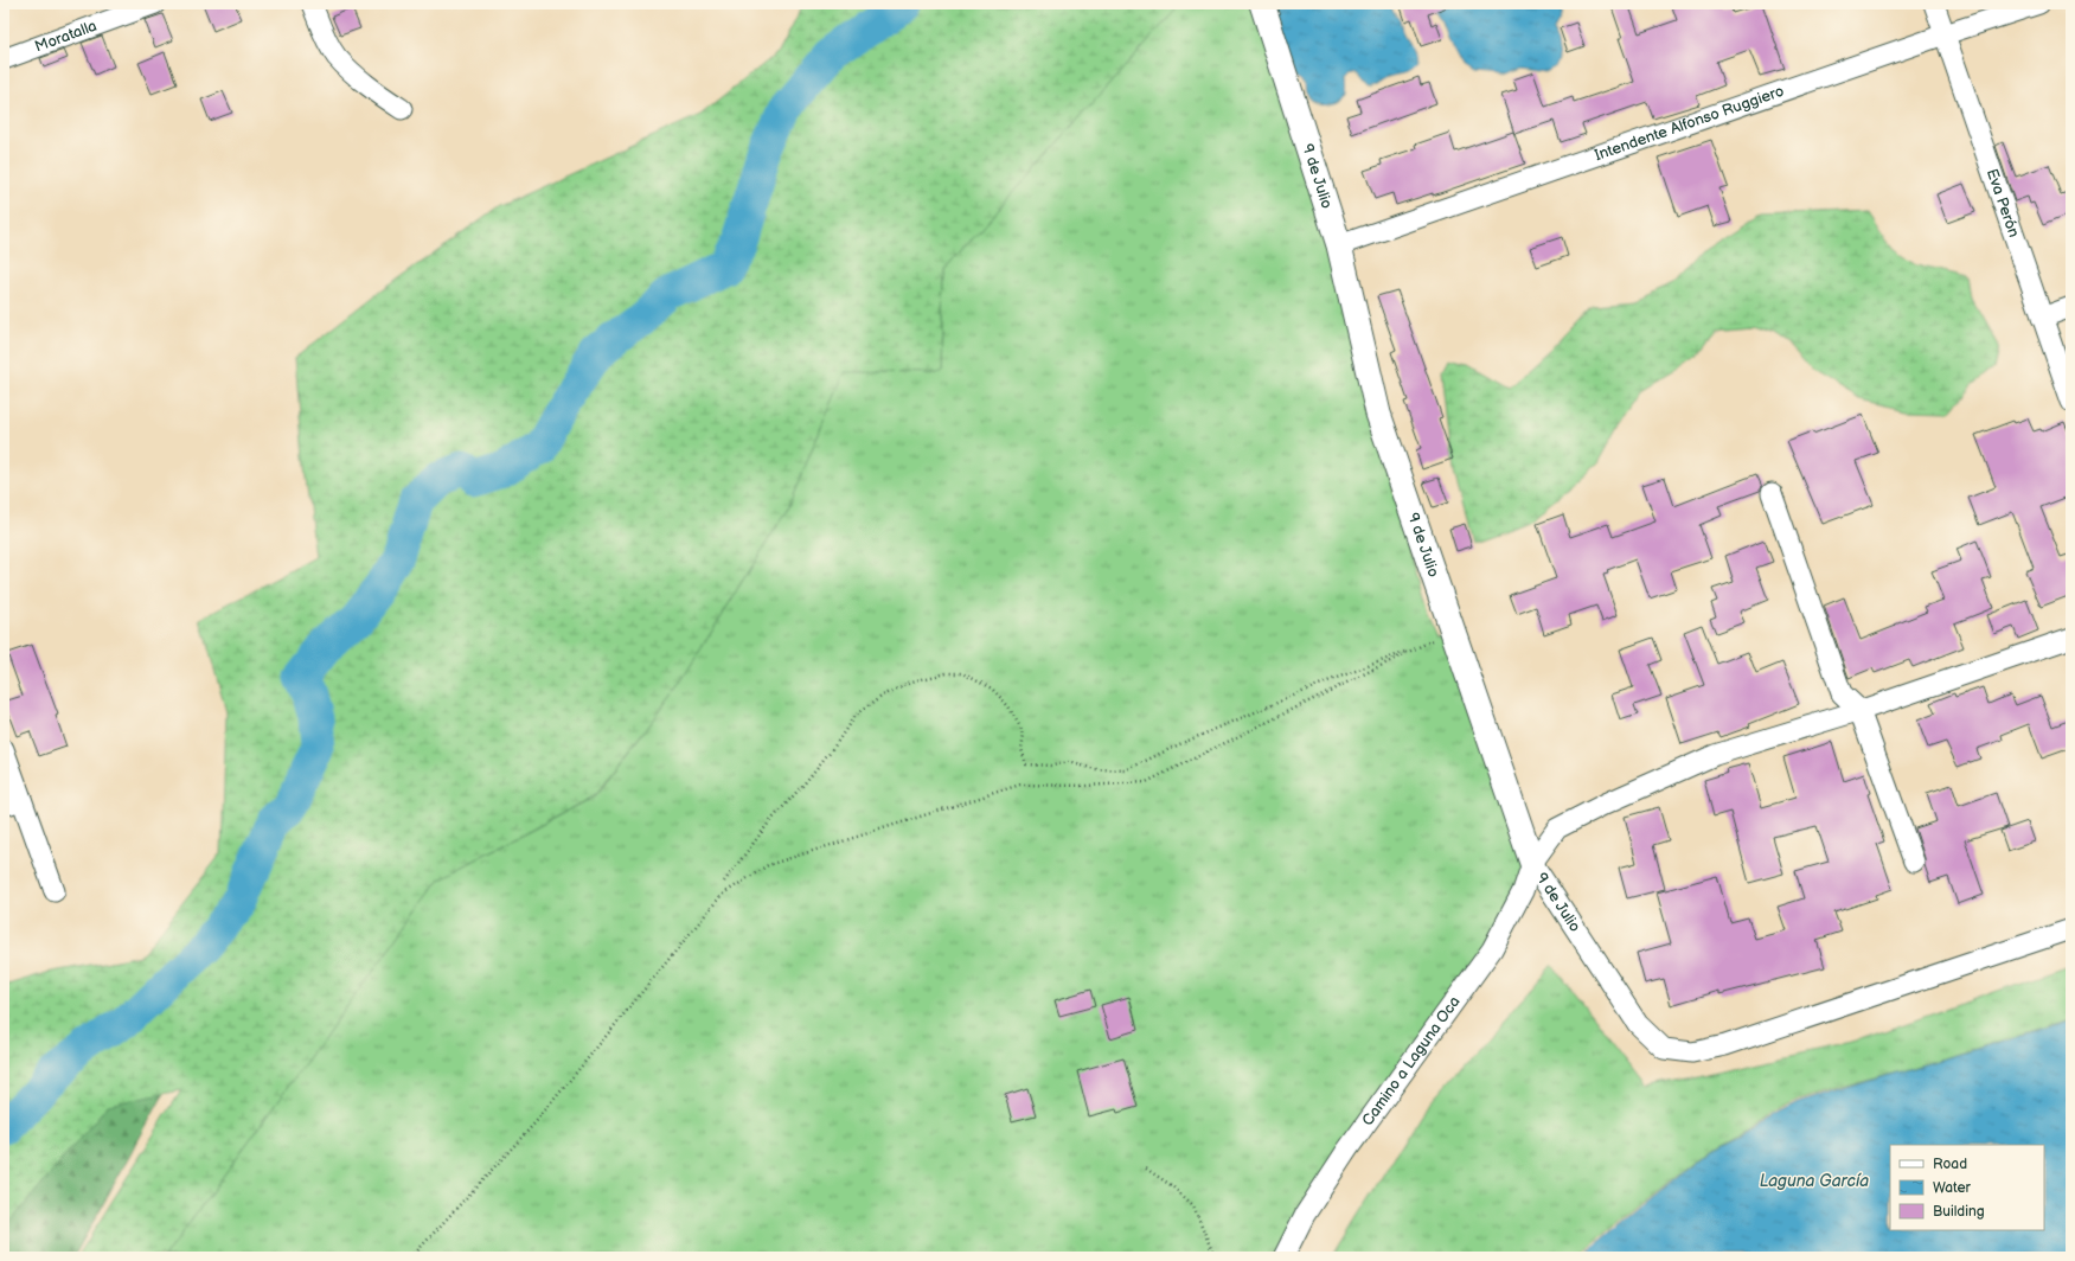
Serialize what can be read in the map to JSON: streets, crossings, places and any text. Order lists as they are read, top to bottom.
{
  "streets": {
    "main road": ["9 de Julio"],
    "street": [
      "Moratalla",
      "Intendente Alfonso Ruggiero",
      "Eva Perón",
      "Camino a Laguna Oca"
    ]
  },
  "crossings": [
    ["Intendente Alfonso Ruggiero", "9 de Julio"],
    ["Intendente Alfonso Ruggiero", "Eva Perón"],
    ["9 de Julio", "Camino a Laguna Oca"]
  ],
  "water": ["Laguna García"],
  "legend": ["Road", "Water", "Building"]
}
